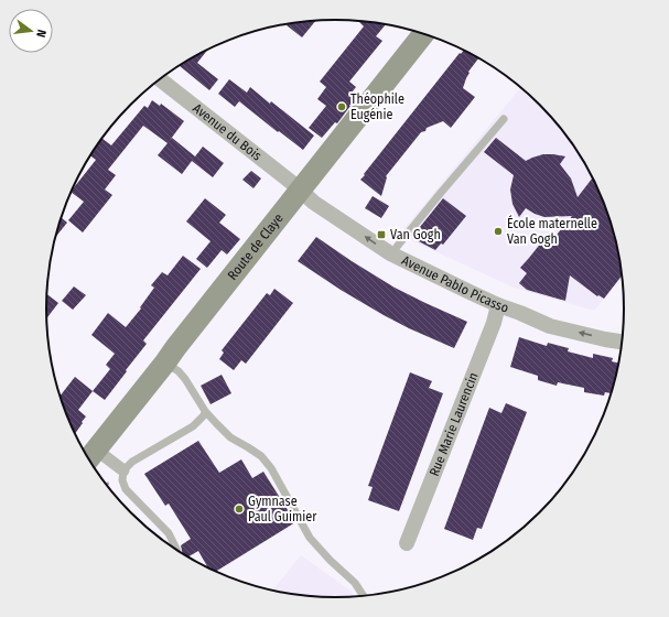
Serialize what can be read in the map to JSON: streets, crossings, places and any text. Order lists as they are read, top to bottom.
{
  "streets": {
    "main road": ["Route de Claye"],
    "street": ["Avenue du Bois", "Avenue Pablo Picasso", "Rue Marie Laurencin"]
  },
  "crossings": [
    ["Avenue du Bois", "Route de Claye"],
    ["Avenue du Bois", "Avenue Pablo Picasso"],
    ["Route de Claye", "Avenue Pablo Picasso"],
    ["Avenue Pablo Picasso", "Rue Marie Laurencin"]
  ],
  "one_way": ["Avenue Pablo Picasso"],
  "places": {
    "other": ["Théophile Eugénie", "École maternelle Van Gogh", "Gymnase Paul Guimier"],
    "transit": ["Van Gogh"]
  },
  "north": "right"
}
